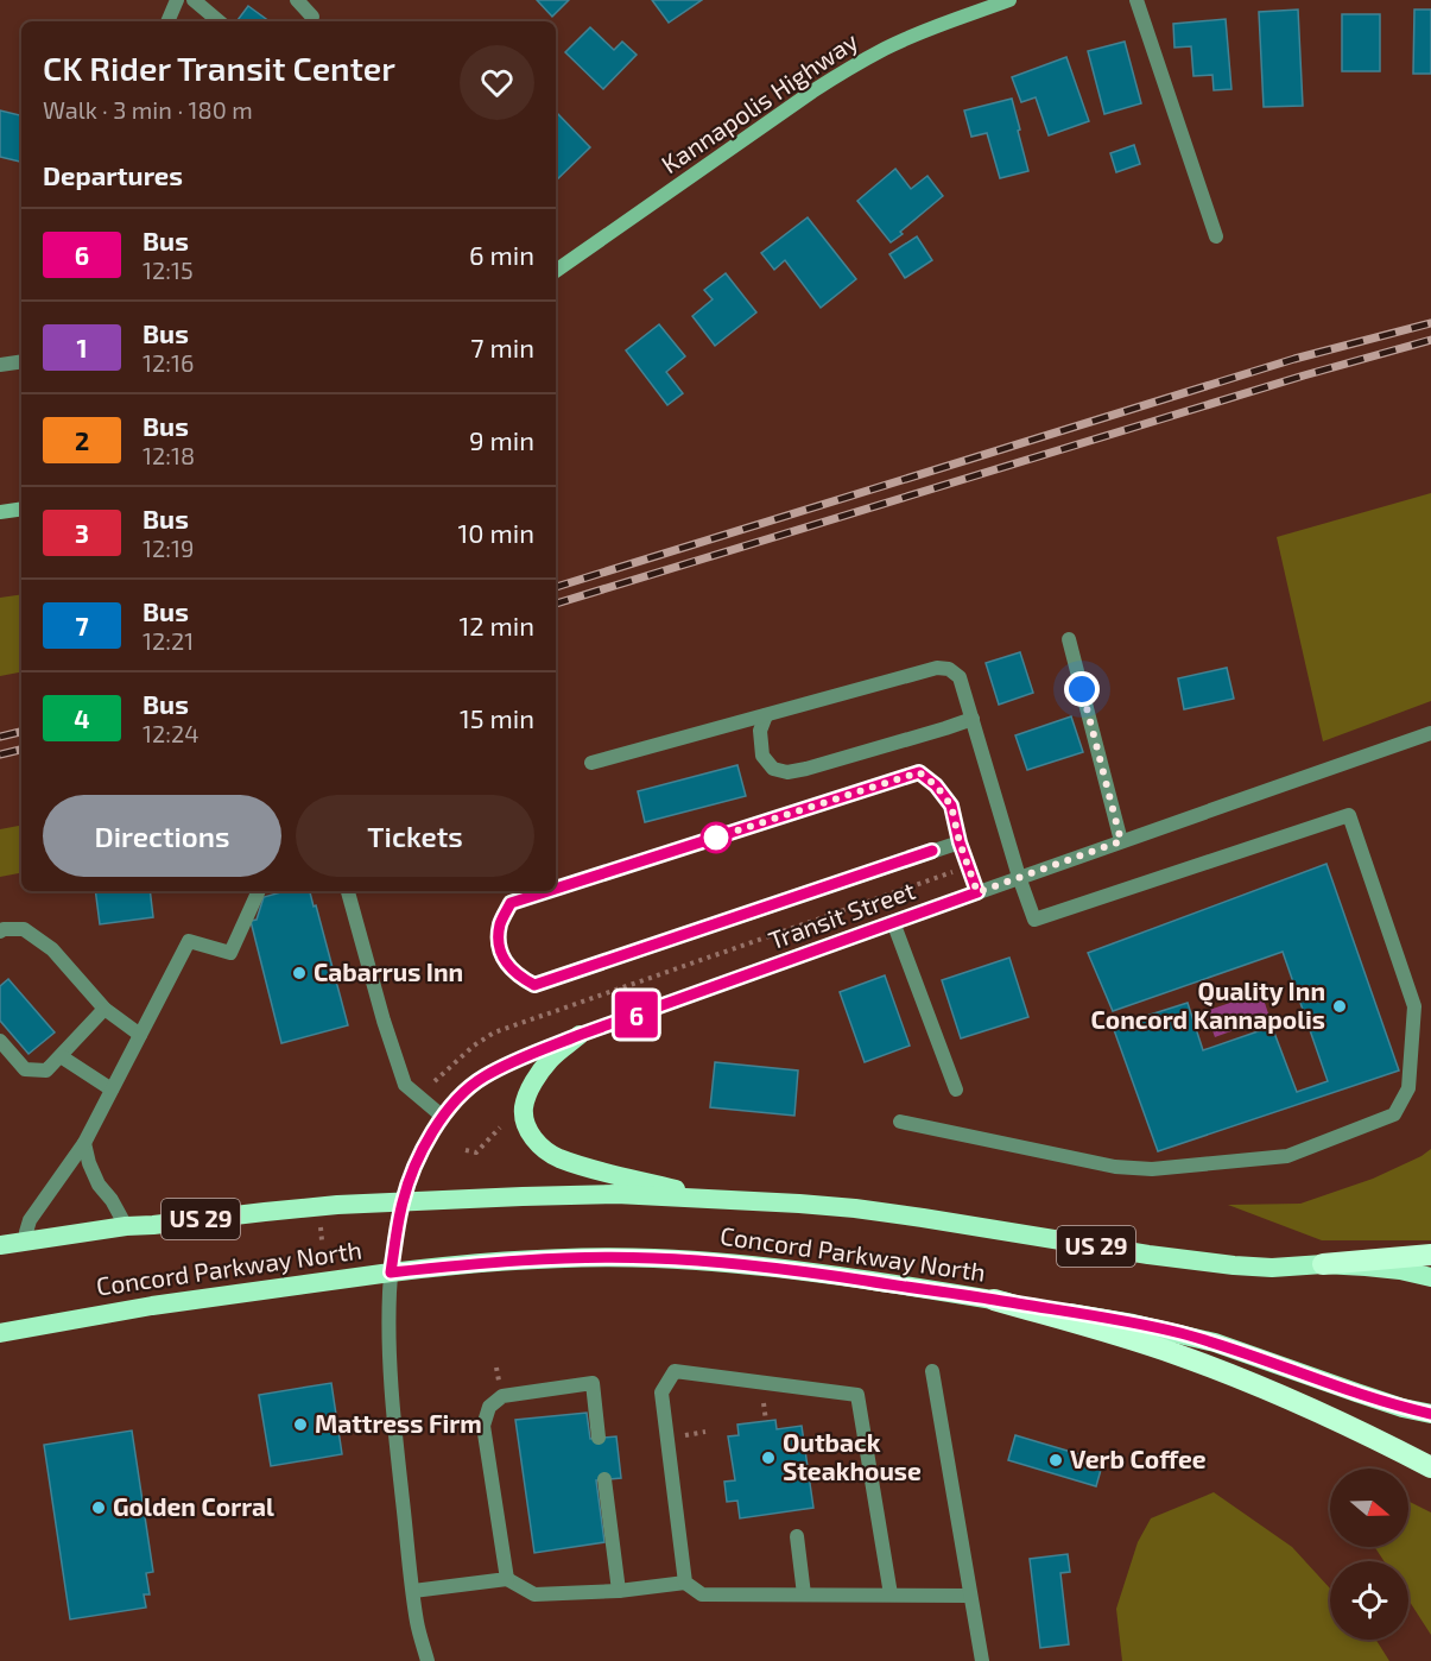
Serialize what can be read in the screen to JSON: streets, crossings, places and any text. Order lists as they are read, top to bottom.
{
  "streets": {
    "highway": ["US 29", "Concord Parkway North"],
    "main road": ["Kannapolis Highway"],
    "street": ["Transit Street"]
  },
  "crossings": [
    ["Transit Street", "Concord Parkway North"]
  ],
  "places": [
    "Cabarrus Inn",
    "Quality Inn Concord Kannapolis",
    "Mattress Firm",
    "Outback Steakhouse",
    "Verb Coffee",
    "Golden Corral"
  ],
  "lines": ["bus line 6"],
  "north": "right",
  "page": {
    "on_map": "6",
    "heading": [
      ["CK Rider Transit Center", "Walk · 3 min · 180 m"],
      "Departures"
    ],
    "list": [
      {
        "mark": "6",
        "name": "Bus",
        "note": "12:15",
        "value": "6 min"
      },
      {
        "mark": "1",
        "name": "Bus",
        "note": "12:16",
        "value": "7 min"
      },
      {
        "mark": "2",
        "name": "Bus",
        "note": "12:18",
        "value": "9 min"
      },
      {
        "mark": "3",
        "name": "Bus",
        "note": "12:19",
        "value": "10 min"
      },
      {
        "mark": "7",
        "name": "Bus",
        "note": "12:21",
        "value": "12 min"
      },
      {
        "mark": "4",
        "name": "Bus",
        "note": "12:24",
        "value": "15 min"
      }
    ],
    "buttons": ["Directions", "Tickets"]
  }
}
